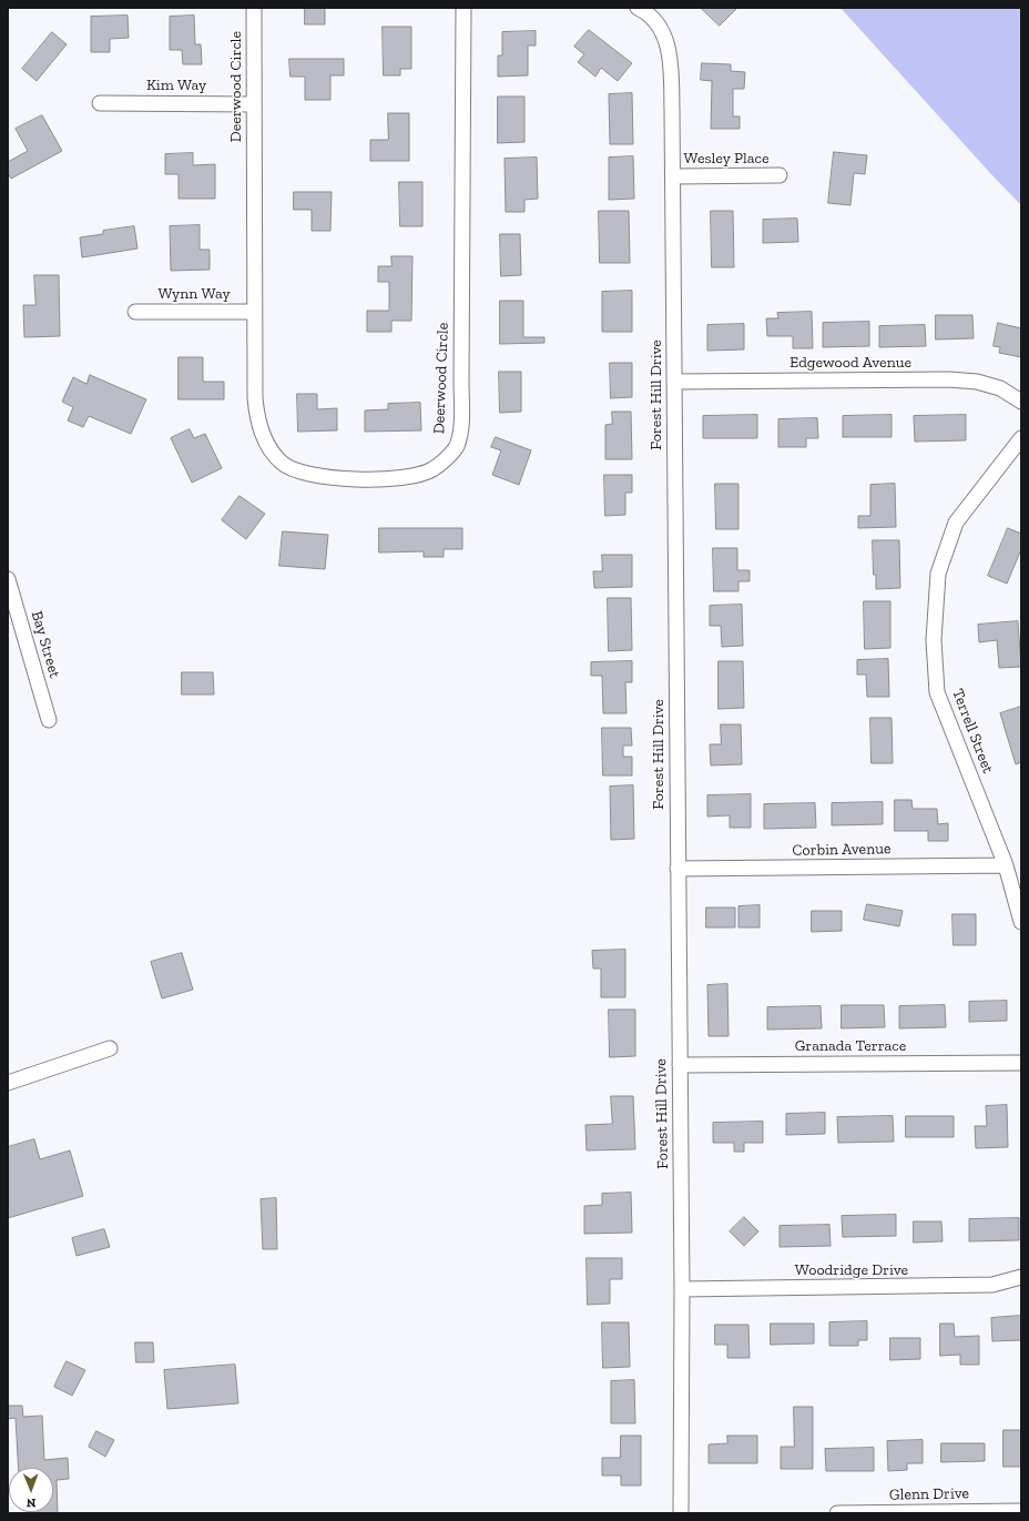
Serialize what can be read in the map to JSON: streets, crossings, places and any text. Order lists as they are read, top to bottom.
{
  "streets": {
    "street": [
      "Kim Way",
      "Deerwood Circle",
      "Wesley Place",
      "Wynn Way",
      "Edgewood Avenue",
      "Forest Hill Drive",
      "Bay Street",
      "Terrell Street",
      "Corbin Avenue",
      "Granada Terrace",
      "Woodridge Drive",
      "Glenn Drive"
    ]
  },
  "crossings": [
    ["Kim Way", "Deerwood Circle"],
    ["Deerwood Circle", "Wynn Way"],
    ["Wesley Place", "Forest Hill Drive"],
    ["Edgewood Avenue", "Forest Hill Drive"],
    ["Forest Hill Drive", "Corbin Avenue"],
    ["Forest Hill Drive", "Granada Terrace"],
    ["Forest Hill Drive", "Woodridge Drive"],
    ["Terrell Street", "Corbin Avenue"]
  ],
  "north": "bottom"
}
